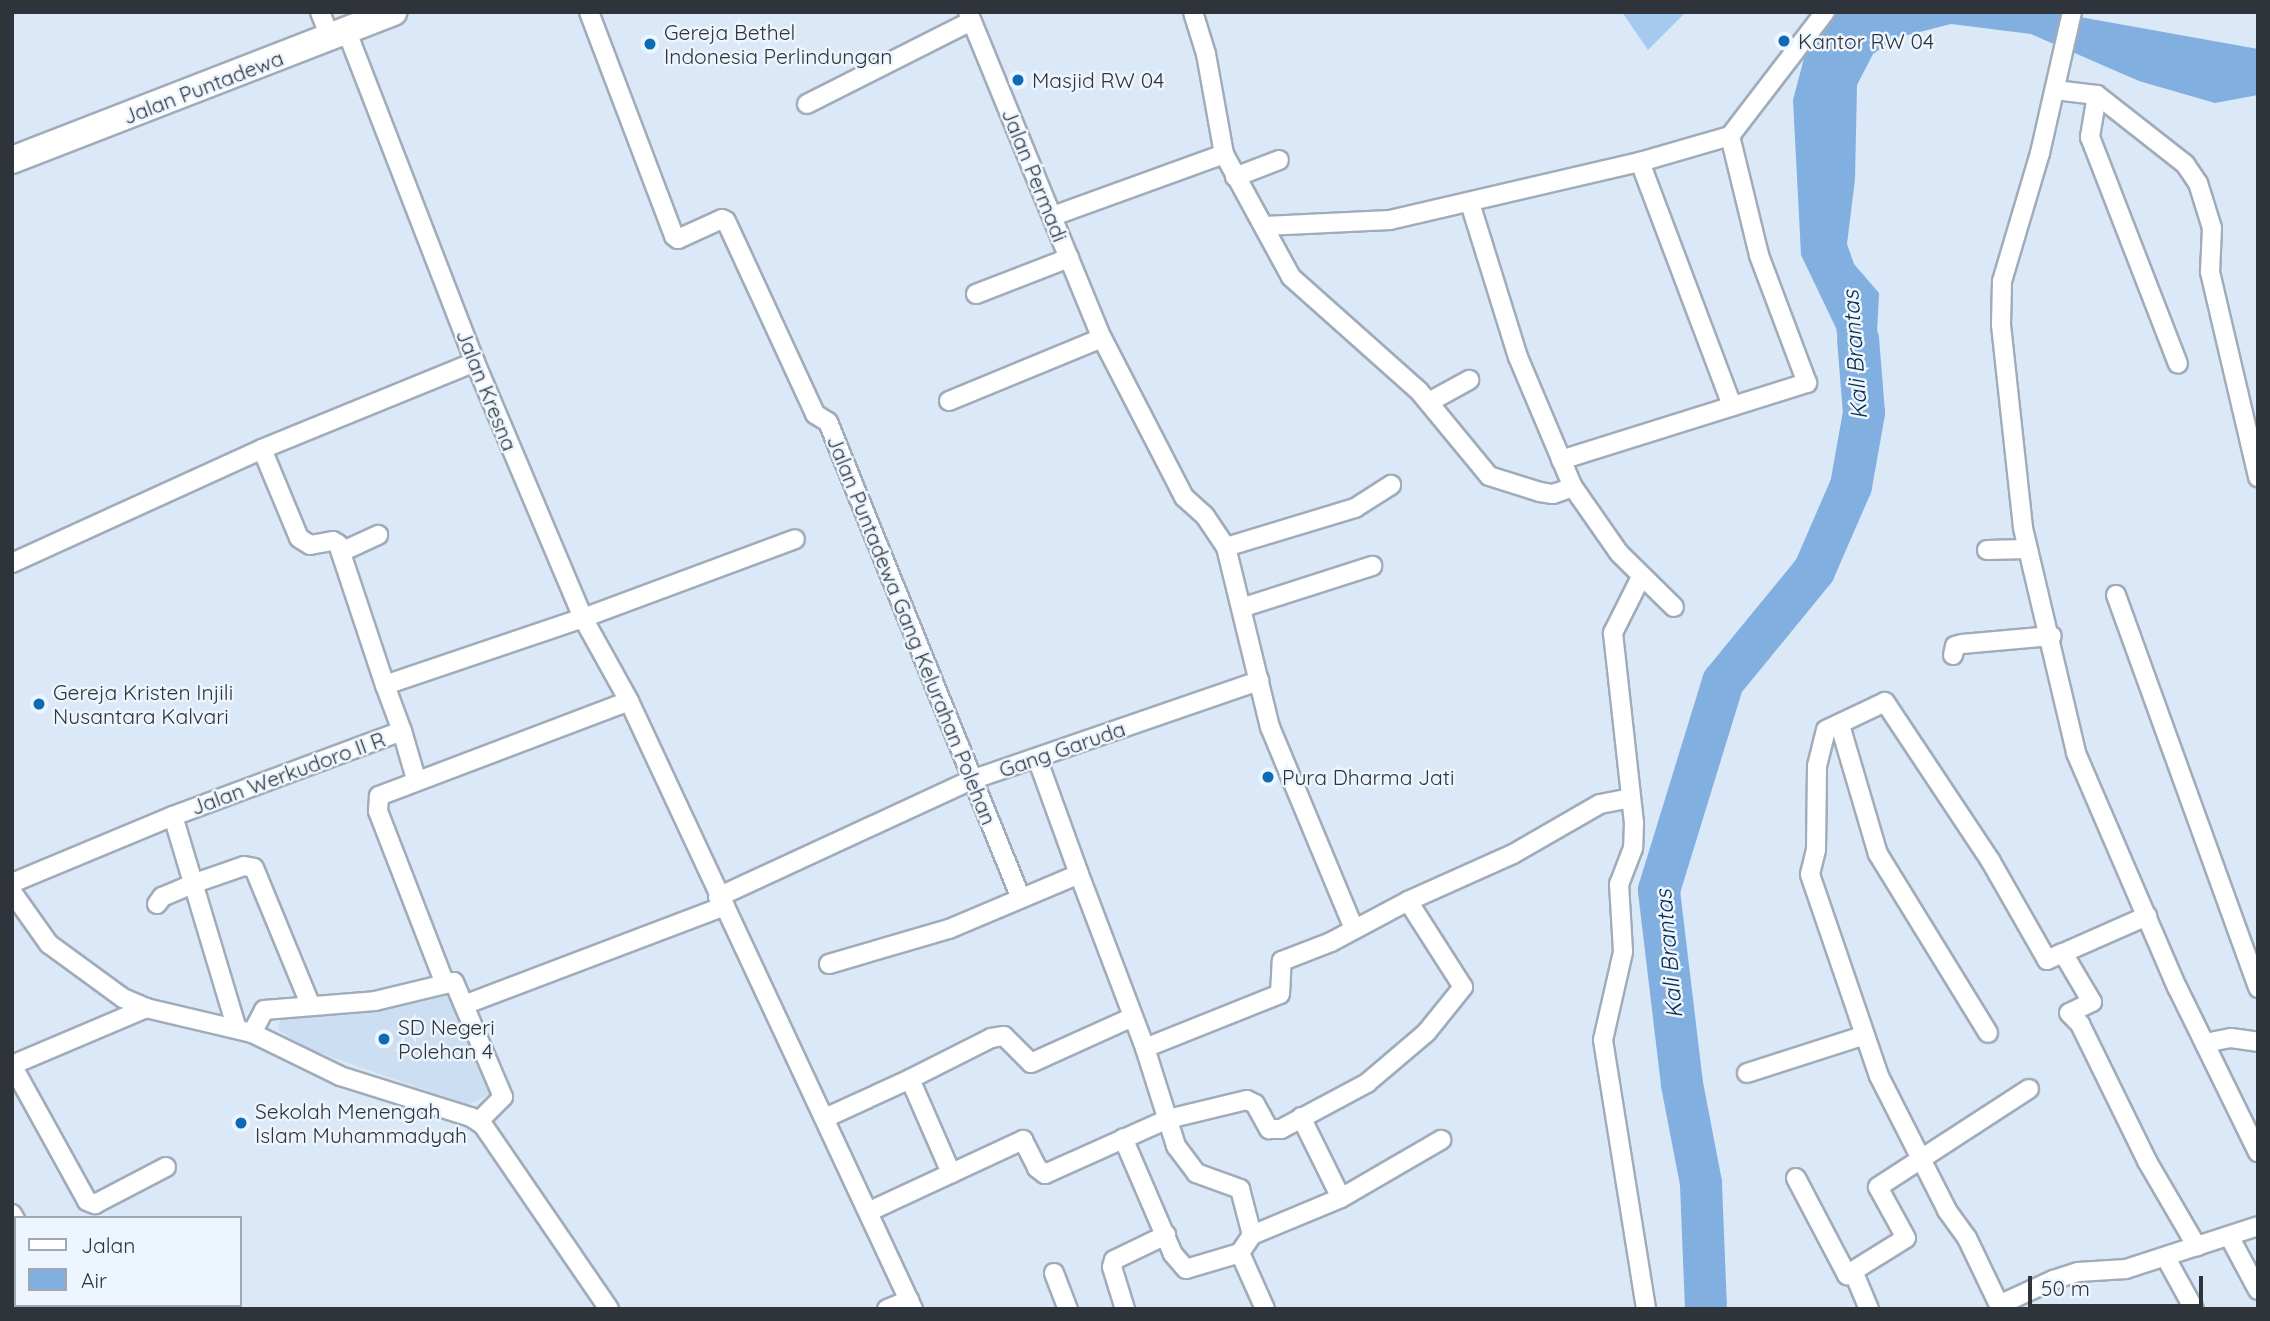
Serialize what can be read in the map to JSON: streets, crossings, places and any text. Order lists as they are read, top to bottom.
{
  "streets": {
    "street": [
      "Jalan Puntadewa",
      "Jalan Permadi",
      "Jalan Kresna",
      "Jalan Puntadewa Gang Kelurahan Polehan",
      "Gang Garuda",
      "Jalan Werkudoro II R"
    ]
  },
  "crossings": [
    ["Jalan Puntadewa", "Jalan Kresna"],
    ["Jalan Kresna", "Gang Garuda"],
    ["Jalan Puntadewa Gang Kelurahan Polehan", "Gang Garuda"]
  ],
  "water": ["Kali Brantas"],
  "places": [
    "Kantor RW 04",
    "Gereja Bethel Indonesia Perlindungan",
    "Masjid RW 04",
    "Gereja Kristen Injili Nusantara Kalvari",
    "Pura Dharma Jati",
    "SD Negeri Polehan 4",
    "Sekolah Menengah Islam Muhammadyah"
  ],
  "legend": ["Jalan", "Air"],
  "scale_bar": "50 m"
}
